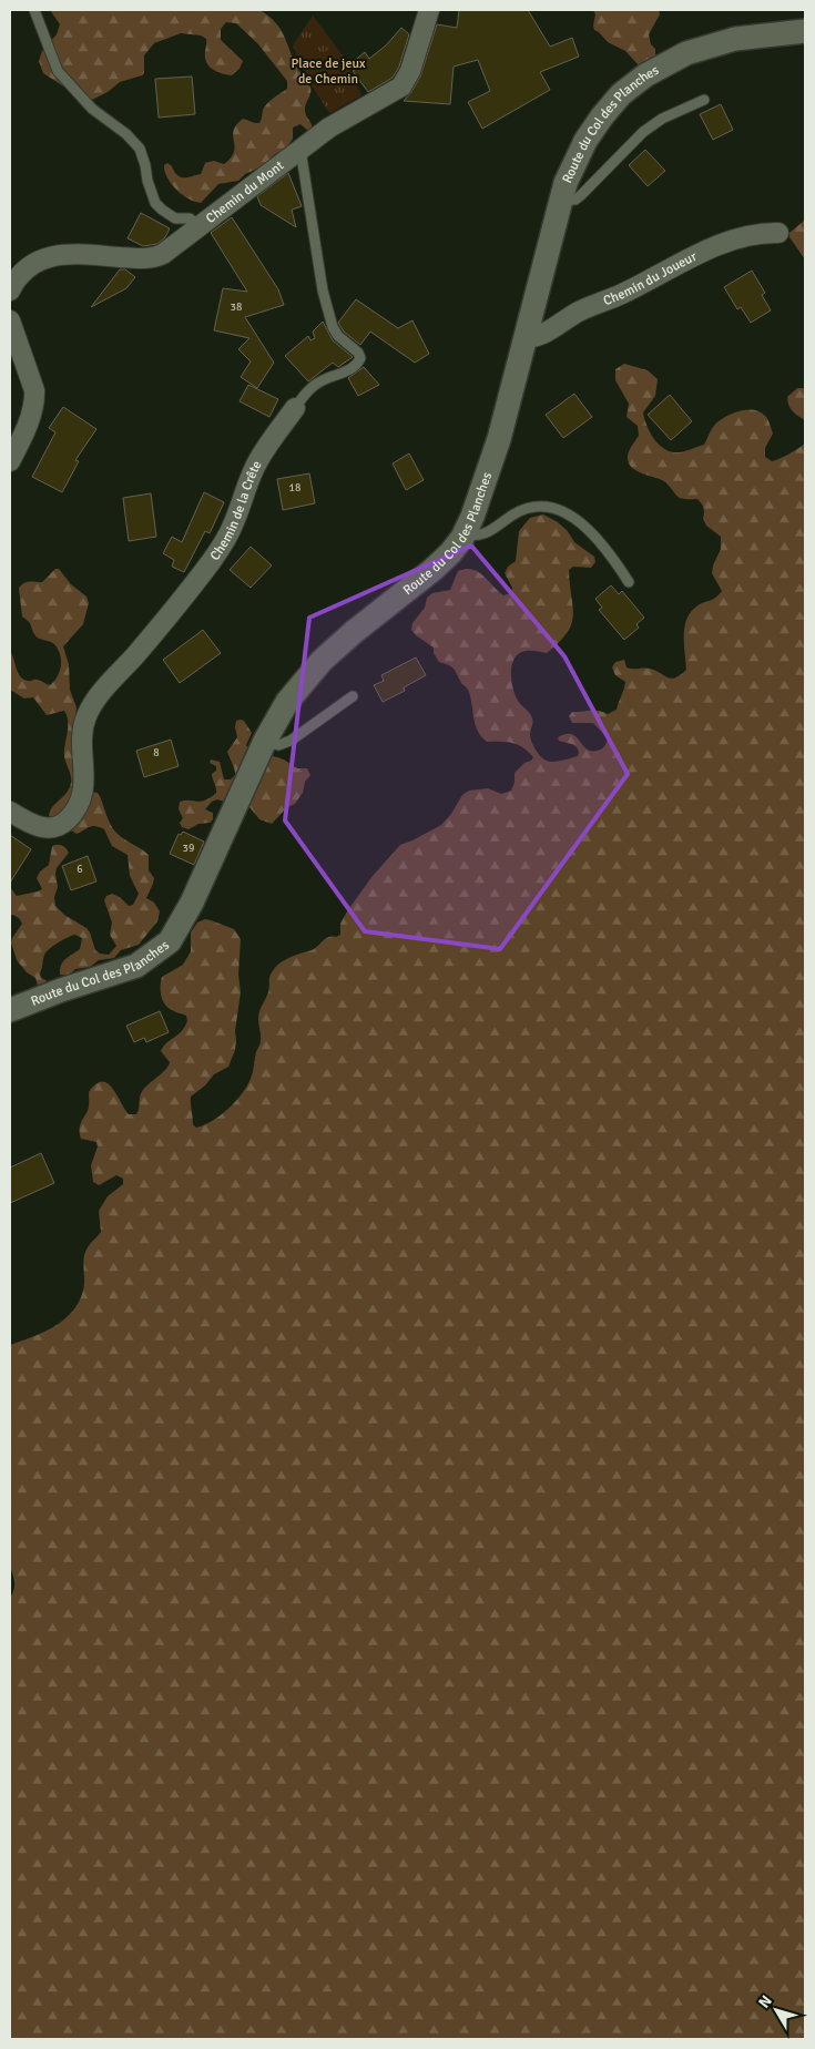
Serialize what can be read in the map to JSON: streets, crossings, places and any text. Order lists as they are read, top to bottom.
{
  "streets": {
    "street": [
      "Route du Col des Planches",
      "Chemin du Mont",
      "Chemin du Joueur",
      "Chemin de la Crête"
    ]
  },
  "crossings": [
    ["Route du Col des Planches", "Chemin du Joueur"],
    ["Chemin du Mont", "Chemin de la Crête"]
  ],
  "parks": ["Place de jeux de Chemin"],
  "house_numbers": [
    "38",
    "18",
    "8",
    "39",
    "6"
  ],
  "north": "top left"
}
